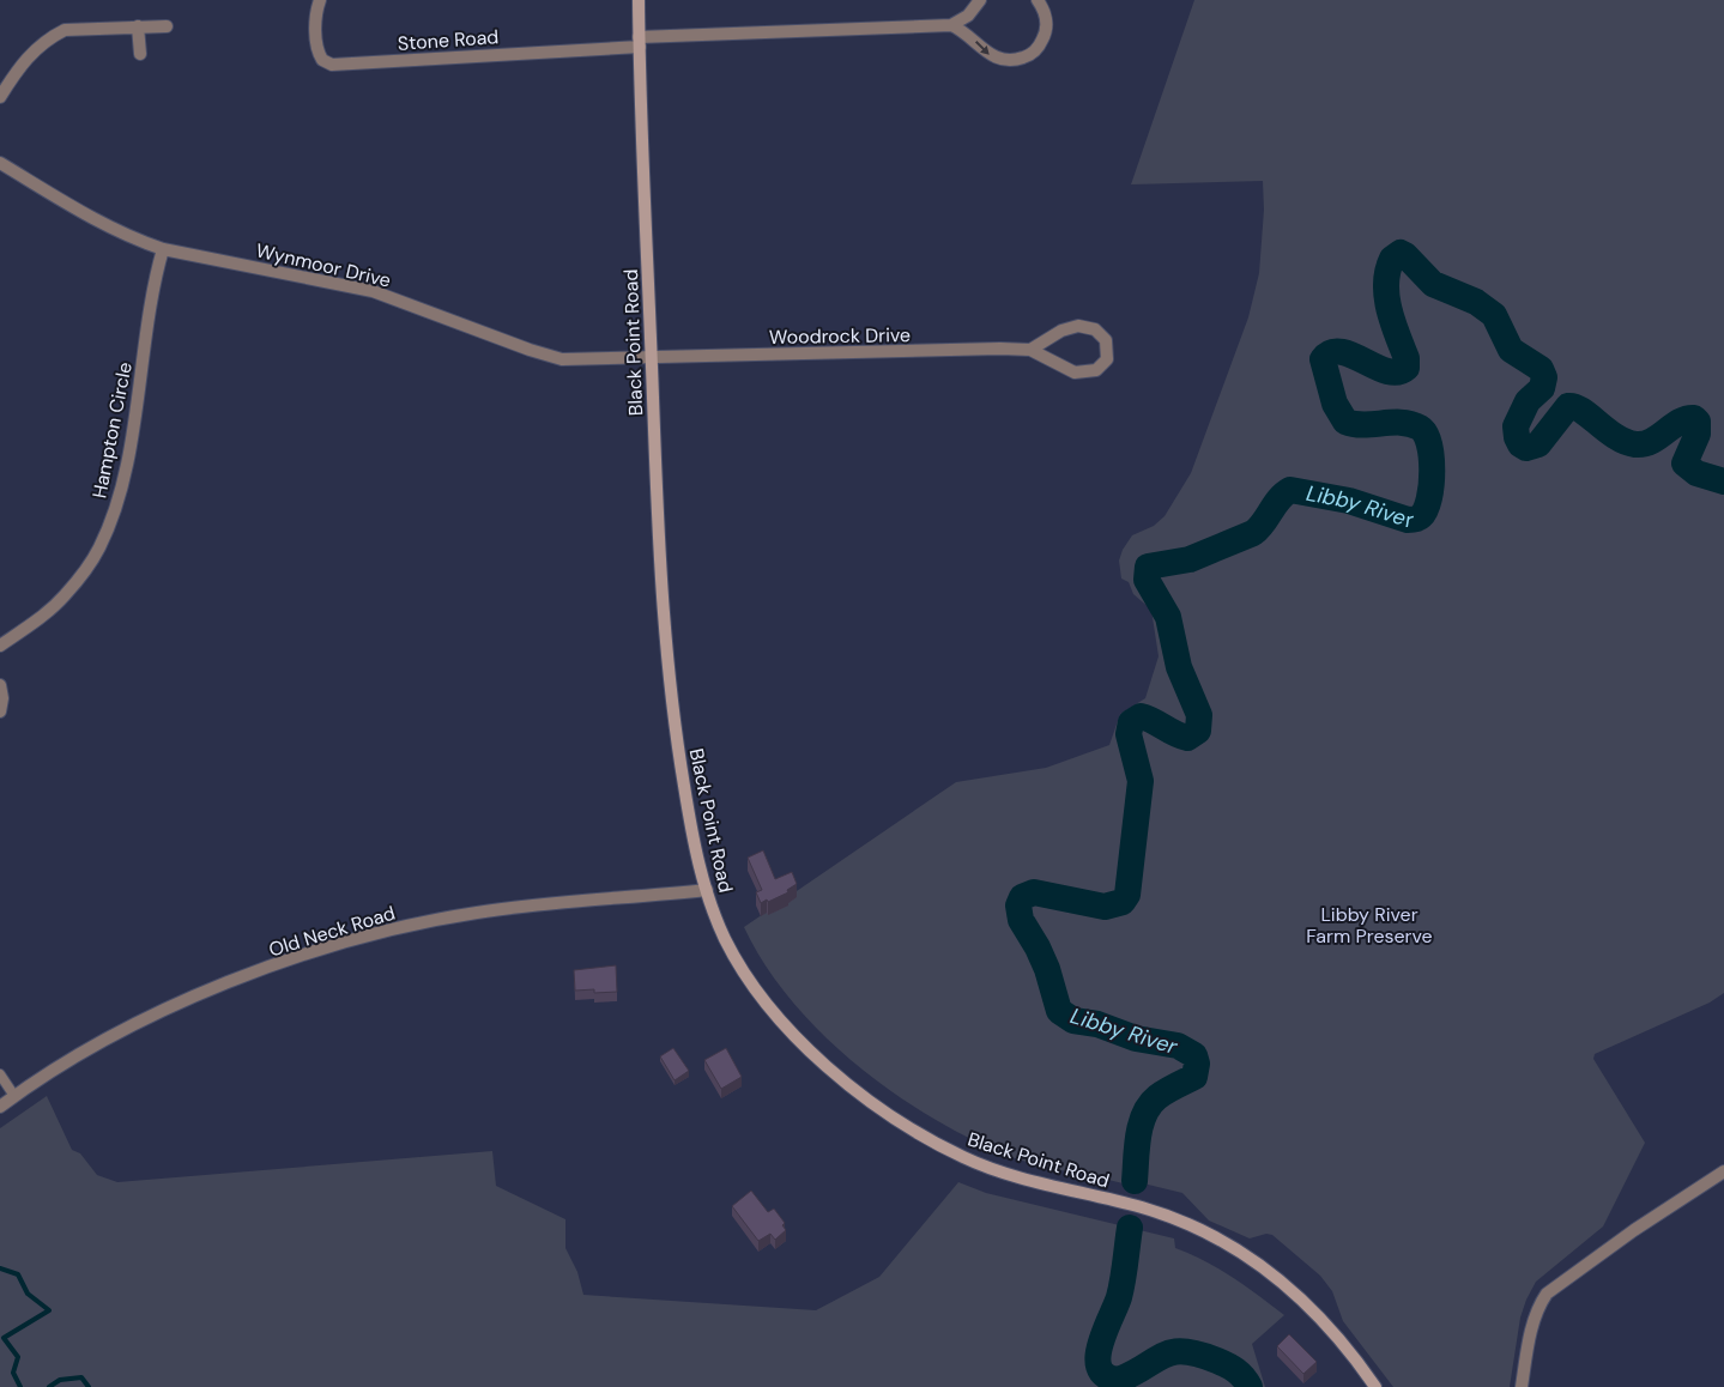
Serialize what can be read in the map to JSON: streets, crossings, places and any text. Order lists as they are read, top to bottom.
{
  "streets": {
    "main road": ["Black Point Road"],
    "street": [
      "Stone Road",
      "Wynmoor Drive",
      "Woodrock Drive",
      "Hampton Circle",
      "Old Neck Road"
    ]
  },
  "crossings": [
    ["Stone Road", "Black Point Road"],
    ["Wynmoor Drive", "Woodrock Drive"],
    ["Wynmoor Drive", "Black Point Road"],
    ["Wynmoor Drive", "Hampton Circle"],
    ["Woodrock Drive", "Black Point Road"],
    ["Black Point Road", "Old Neck Road"]
  ],
  "water": ["Libby River"],
  "parks": ["Libby River Farm Preserve"]
}
